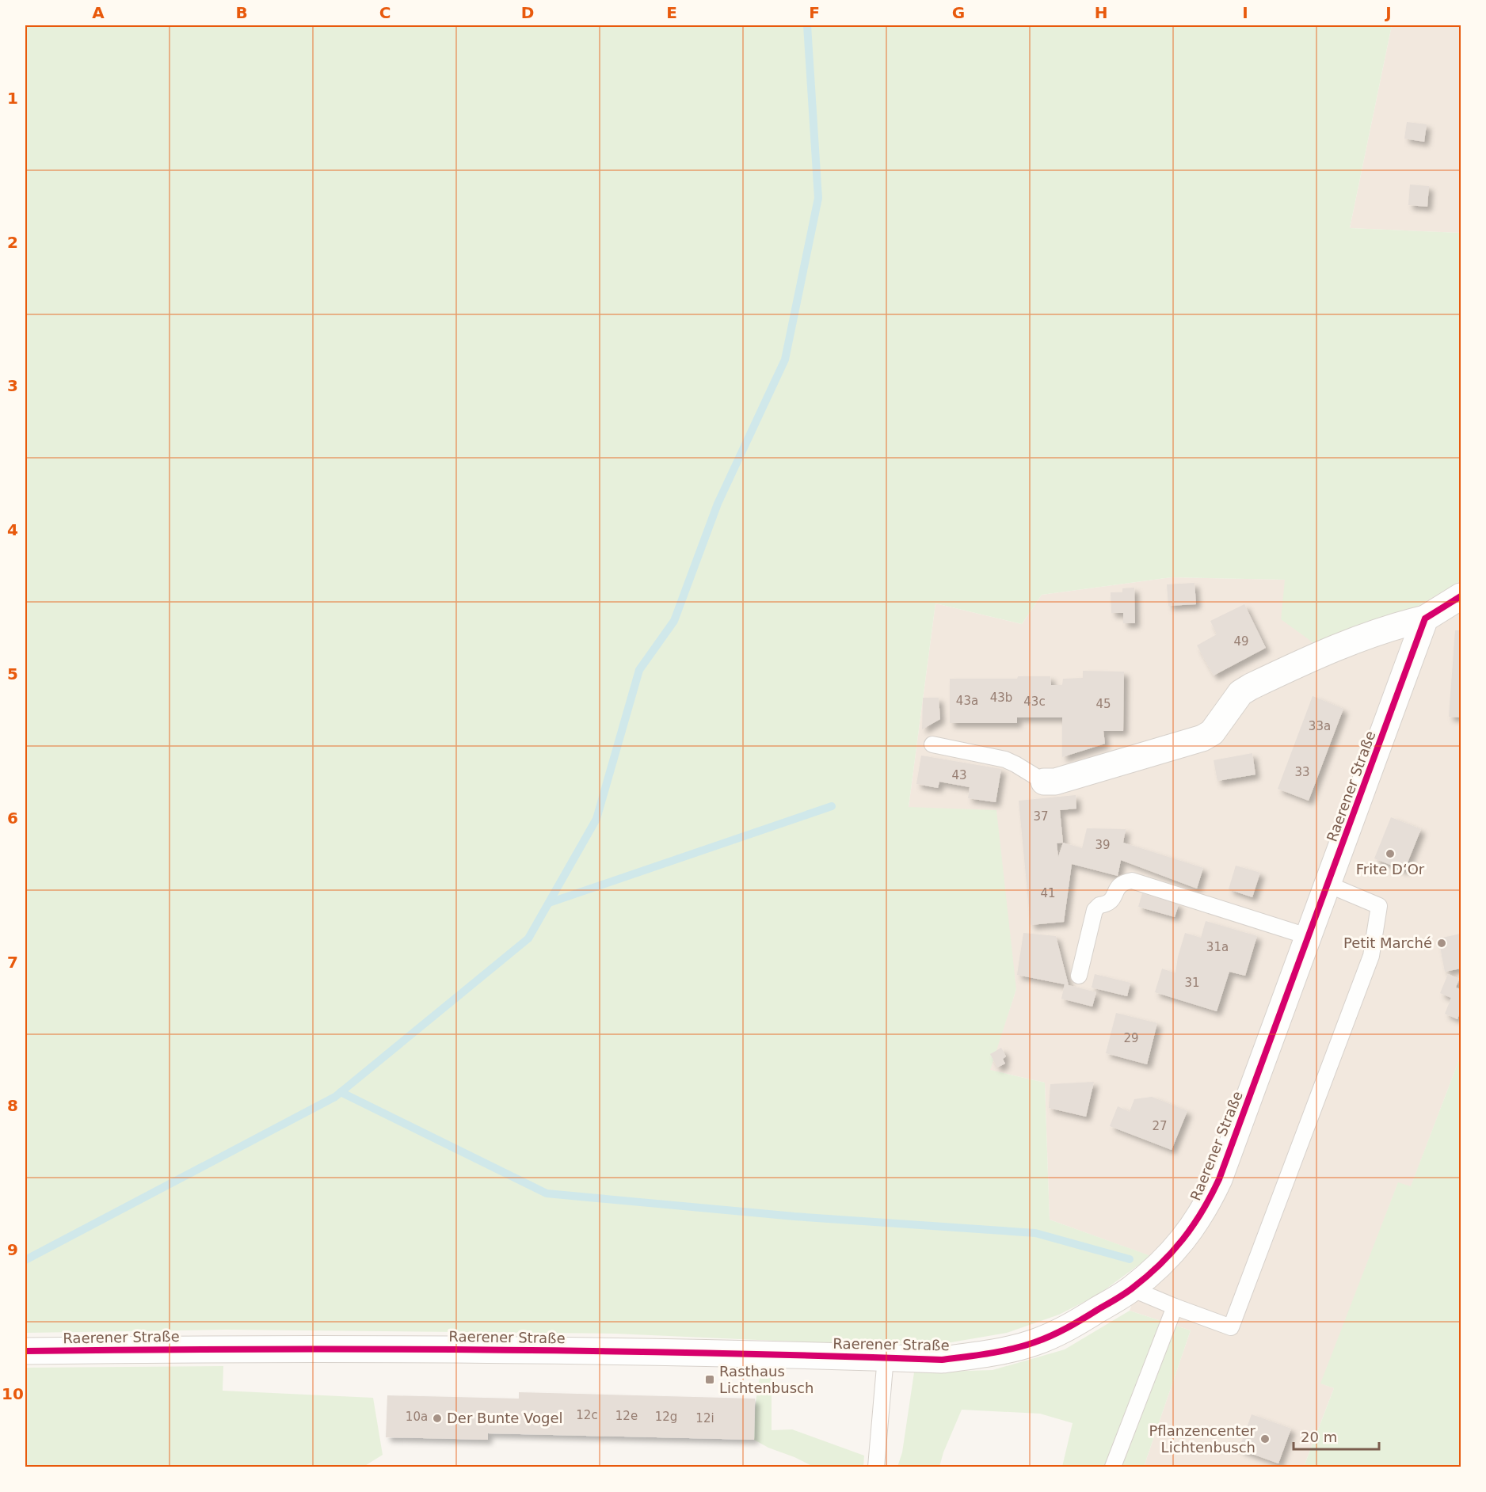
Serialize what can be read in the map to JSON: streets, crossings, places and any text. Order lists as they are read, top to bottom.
{
  "streets": {
    "street": ["Raerener Straße"]
  },
  "places": {
    "other": [
      "Frite D‘Or",
      "Petit Marché",
      "Der Bunte Vogel",
      "Pflanzencenter Lichtenbusch"
    ],
    "transit": ["Rasthaus Lichtenbusch"]
  },
  "house_numbers": [
    "49",
    "43b",
    "43a",
    "43c",
    "45",
    "33a",
    "33",
    "43",
    "37",
    "39",
    "41",
    "31a",
    "31",
    "29",
    "27",
    "12c",
    "12e",
    "10a",
    "12g",
    "12i"
  ],
  "scale_bar": "20 m",
  "grid": {
    "columns": [
      "A",
      "B",
      "C",
      "D",
      "E",
      "F",
      "G",
      "H",
      "I",
      "J"
    ],
    "rows": [
      "1",
      "2",
      "3",
      "4",
      "5",
      "6",
      "7",
      "8",
      "9",
      "10"
    ]
  }
}
